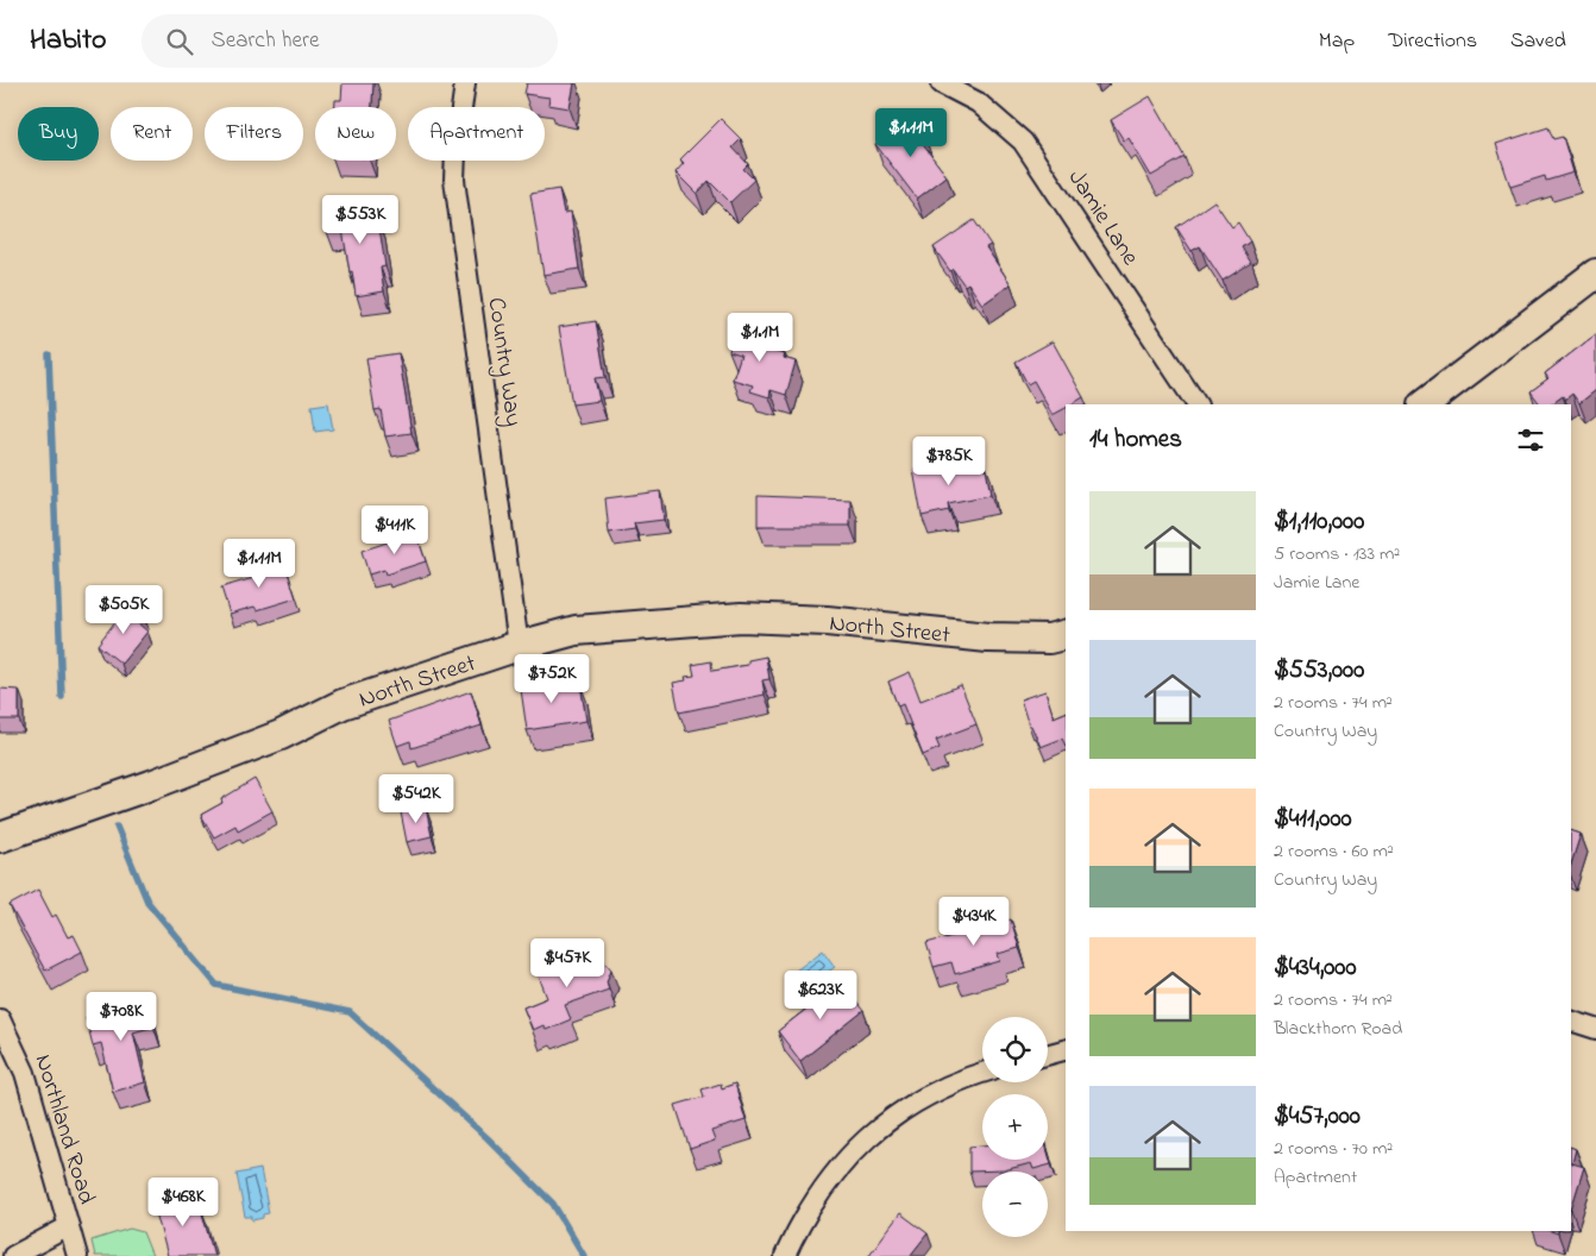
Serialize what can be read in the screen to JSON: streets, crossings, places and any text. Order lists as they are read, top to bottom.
{
  "streets": {
    "street": [
      "Jamie Lane",
      "Country Way",
      "North Street",
      "Northland Road"
    ]
  },
  "crossings": [
    ["Country Way", "North Street"]
  ],
  "page": {
    "header": "Habito",
    "search": "Search here",
    "nav": ["Map", "Directions", "Saved"],
    "chip": [
      "Buy",
      "Rent",
      "Filters",
      "New",
      "Apartment"
    ],
    "price": [
      "$1.11M",
      "$553K",
      "$1.1M",
      "$785K",
      "$411K",
      "$1.11M",
      "$505K",
      "$752K",
      "$542K",
      "$434K",
      "$457K",
      "$623K",
      "$708K",
      "$468K"
    ],
    "heading": "14 homes",
    "list": [
      {
        "name": "$1,110,000",
        "note": "5 rooms · 133 m² · Jamie Lane"
      },
      {
        "name": "$553,000",
        "note": "2 rooms · 74 m² · Country Way"
      },
      {
        "name": "$411,000",
        "note": "2 rooms · 60 m² · Country Way"
      },
      {
        "name": "$434,000",
        "note": "2 rooms · 74 m² · Blackthorn Road"
      },
      {
        "name": "$457,000",
        "note": "2 rooms · 70 m² · Apartment"
      }
    ],
    "map_buttons": ["+", "−"]
  }
}
